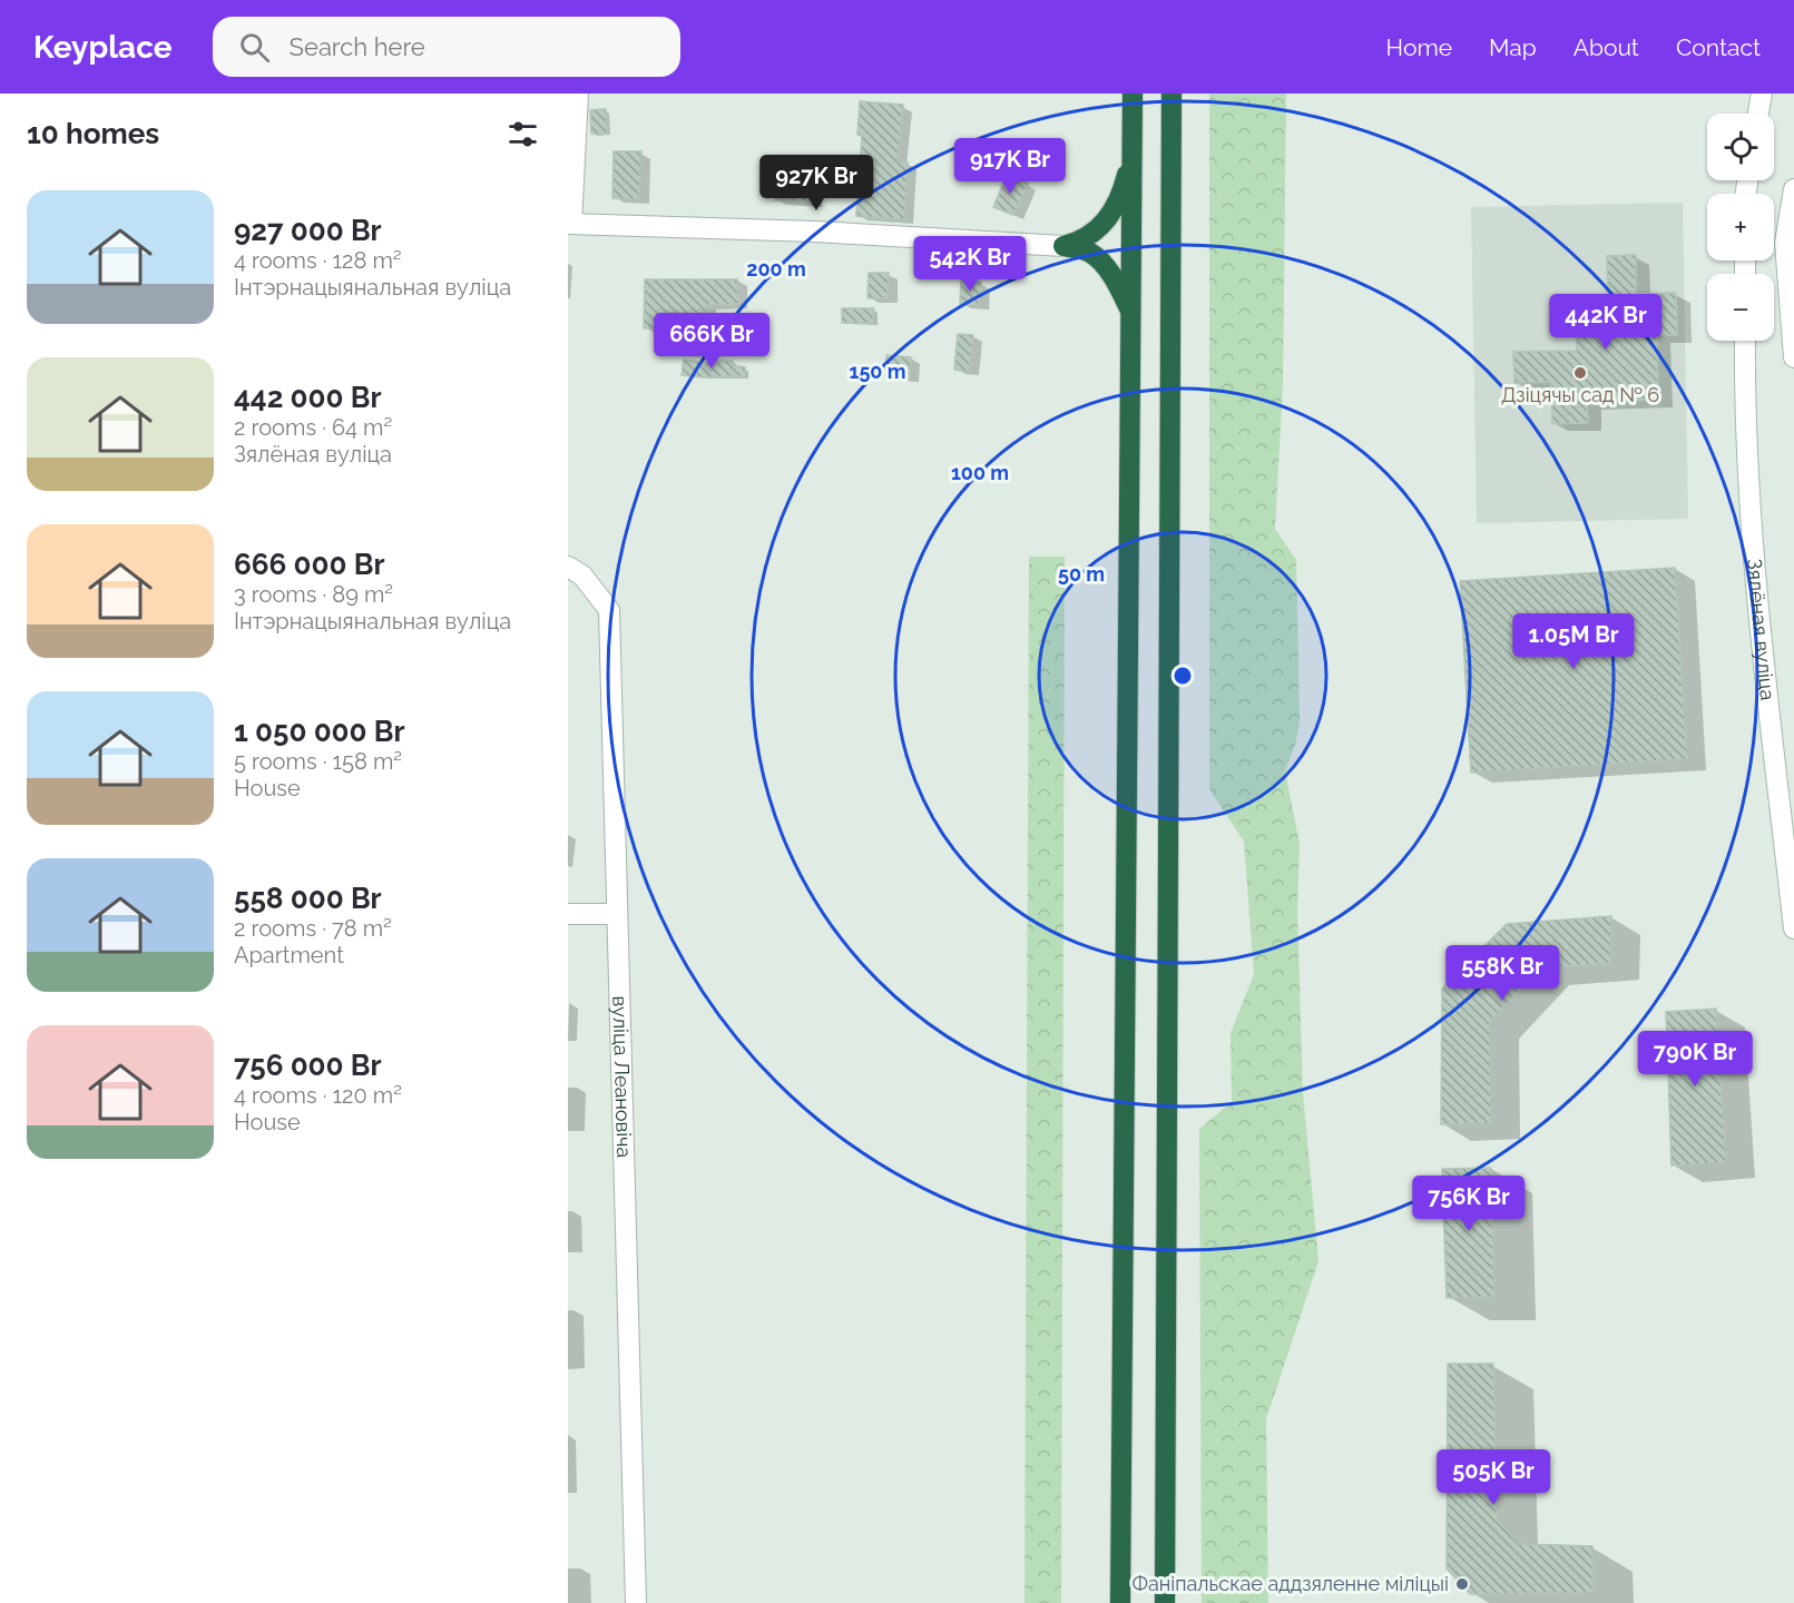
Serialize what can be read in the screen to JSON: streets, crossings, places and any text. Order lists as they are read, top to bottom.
{
  "streets": {
    "street": ["Зялёная вуліца", "вуліца Леановіча"]
  },
  "places": ["Дзіцячы сад № 6", "Фаніпальскае аддзяленне міліцыі"],
  "page": {
    "header": "Keyplace",
    "search": "Search here",
    "nav": [
      "Home",
      "Map",
      "About",
      "Contact"
    ],
    "heading": "10 homes",
    "map_buttons": ["+", "−"],
    "price": [
      "917K Br",
      "927K Br",
      "542K Br",
      "442K Br",
      "666K Br",
      "1.05M Br",
      "558K Br",
      "790K Br",
      "756K Br",
      "505K Br"
    ],
    "list": [
      {
        "name": "927 000 Br",
        "note": "4 rooms · 128 m² · Інтэрнацыянальная вуліца"
      },
      {
        "name": "442 000 Br",
        "note": "2 rooms · 64 m² · Зялёная вуліца"
      },
      {
        "name": "666 000 Br",
        "note": "3 rooms · 89 m² · Інтэрнацыянальная вуліца"
      },
      {
        "name": "1 050 000 Br",
        "note": "5 rooms · 158 m² · House"
      },
      {
        "name": "558 000 Br",
        "note": "2 rooms · 78 m² · Apartment"
      },
      {
        "name": "756 000 Br",
        "note": "4 rooms · 120 m² · House"
      }
    ]
  },
  "rings": [
    "200 m",
    "150 m",
    "100 m",
    "50 m"
  ]
}
